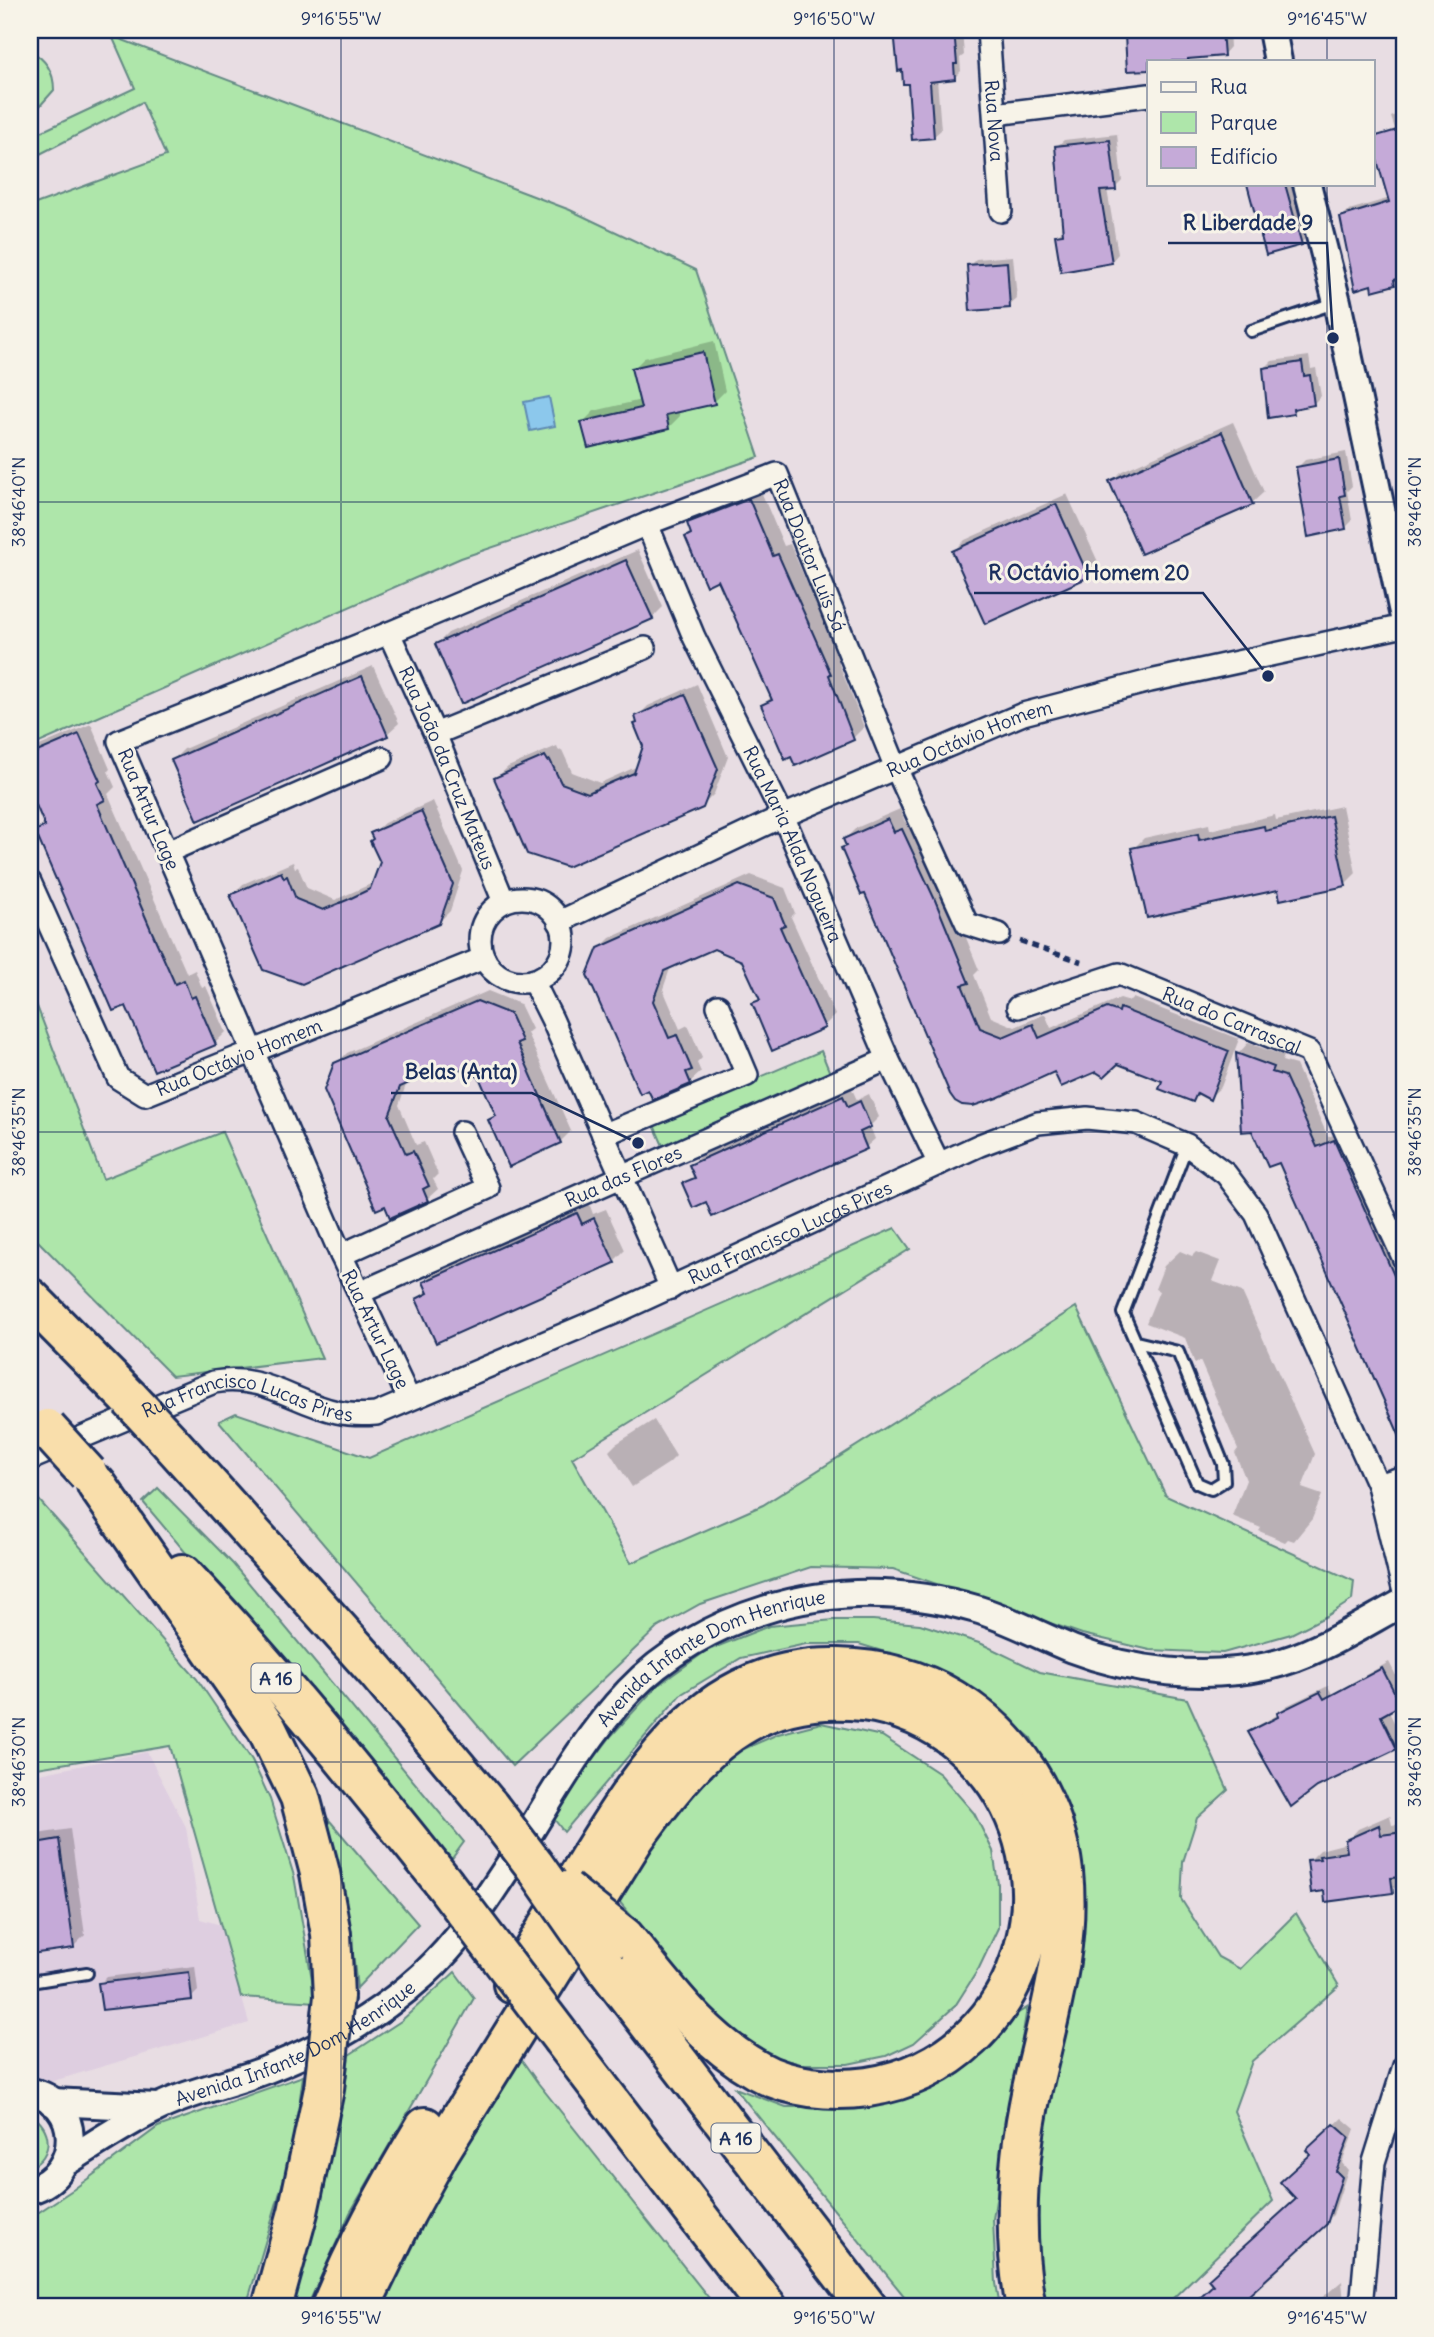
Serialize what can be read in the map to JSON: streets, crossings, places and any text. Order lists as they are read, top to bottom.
{
  "streets": {
    "highway": ["A 16"],
    "street": [
      "Rua Nova",
      "Rua Doutor Luís Sá",
      "Rua Octávio Homem",
      "Rua João da Cruz Mateus",
      "Rua Artur Lage",
      "Rua Maria Alda Nogueira",
      "Rua do Carrascal",
      "Rua das Flores",
      "Rua Francisco Lucas Pires",
      "Avenida Infante Dom Henrique"
    ]
  },
  "crossings": [
    ["Rua Doutor Luís Sá", "Rua Octávio Homem"],
    ["Rua Doutor Luís Sá", "Rua Artur Lage"],
    ["Rua Doutor Luís Sá", "Rua Maria Alda Nogueira"],
    ["Rua Octávio Homem", "Rua João da Cruz Mateus"],
    ["Rua Octávio Homem", "Rua Artur Lage"],
    ["Rua Octávio Homem", "Rua Maria Alda Nogueira"],
    ["Rua João da Cruz Mateus", "Rua Artur Lage"],
    ["Rua Artur Lage", "Rua Maria Alda Nogueira"],
    ["Rua Artur Lage", "Rua das Flores"],
    ["Rua Artur Lage", "Rua Francisco Lucas Pires"],
    ["Rua Maria Alda Nogueira", "Rua das Flores"],
    ["Rua Maria Alda Nogueira", "Rua Francisco Lucas Pires"],
    ["Rua Francisco Lucas Pires", "A 16"]
  ],
  "places": ["R Liberdade 9", "R Octávio Homem 20", "Belas (Anta)"],
  "legend": ["Rua", "Parque", "Edifício"],
  "coordinates": [
    "9°16'55\"W",
    "9°16'50\"W",
    "9°16'45\"W",
    "38°46'40\"N",
    "38°46'35\"N",
    "38°46'30\"N"
  ]
}
